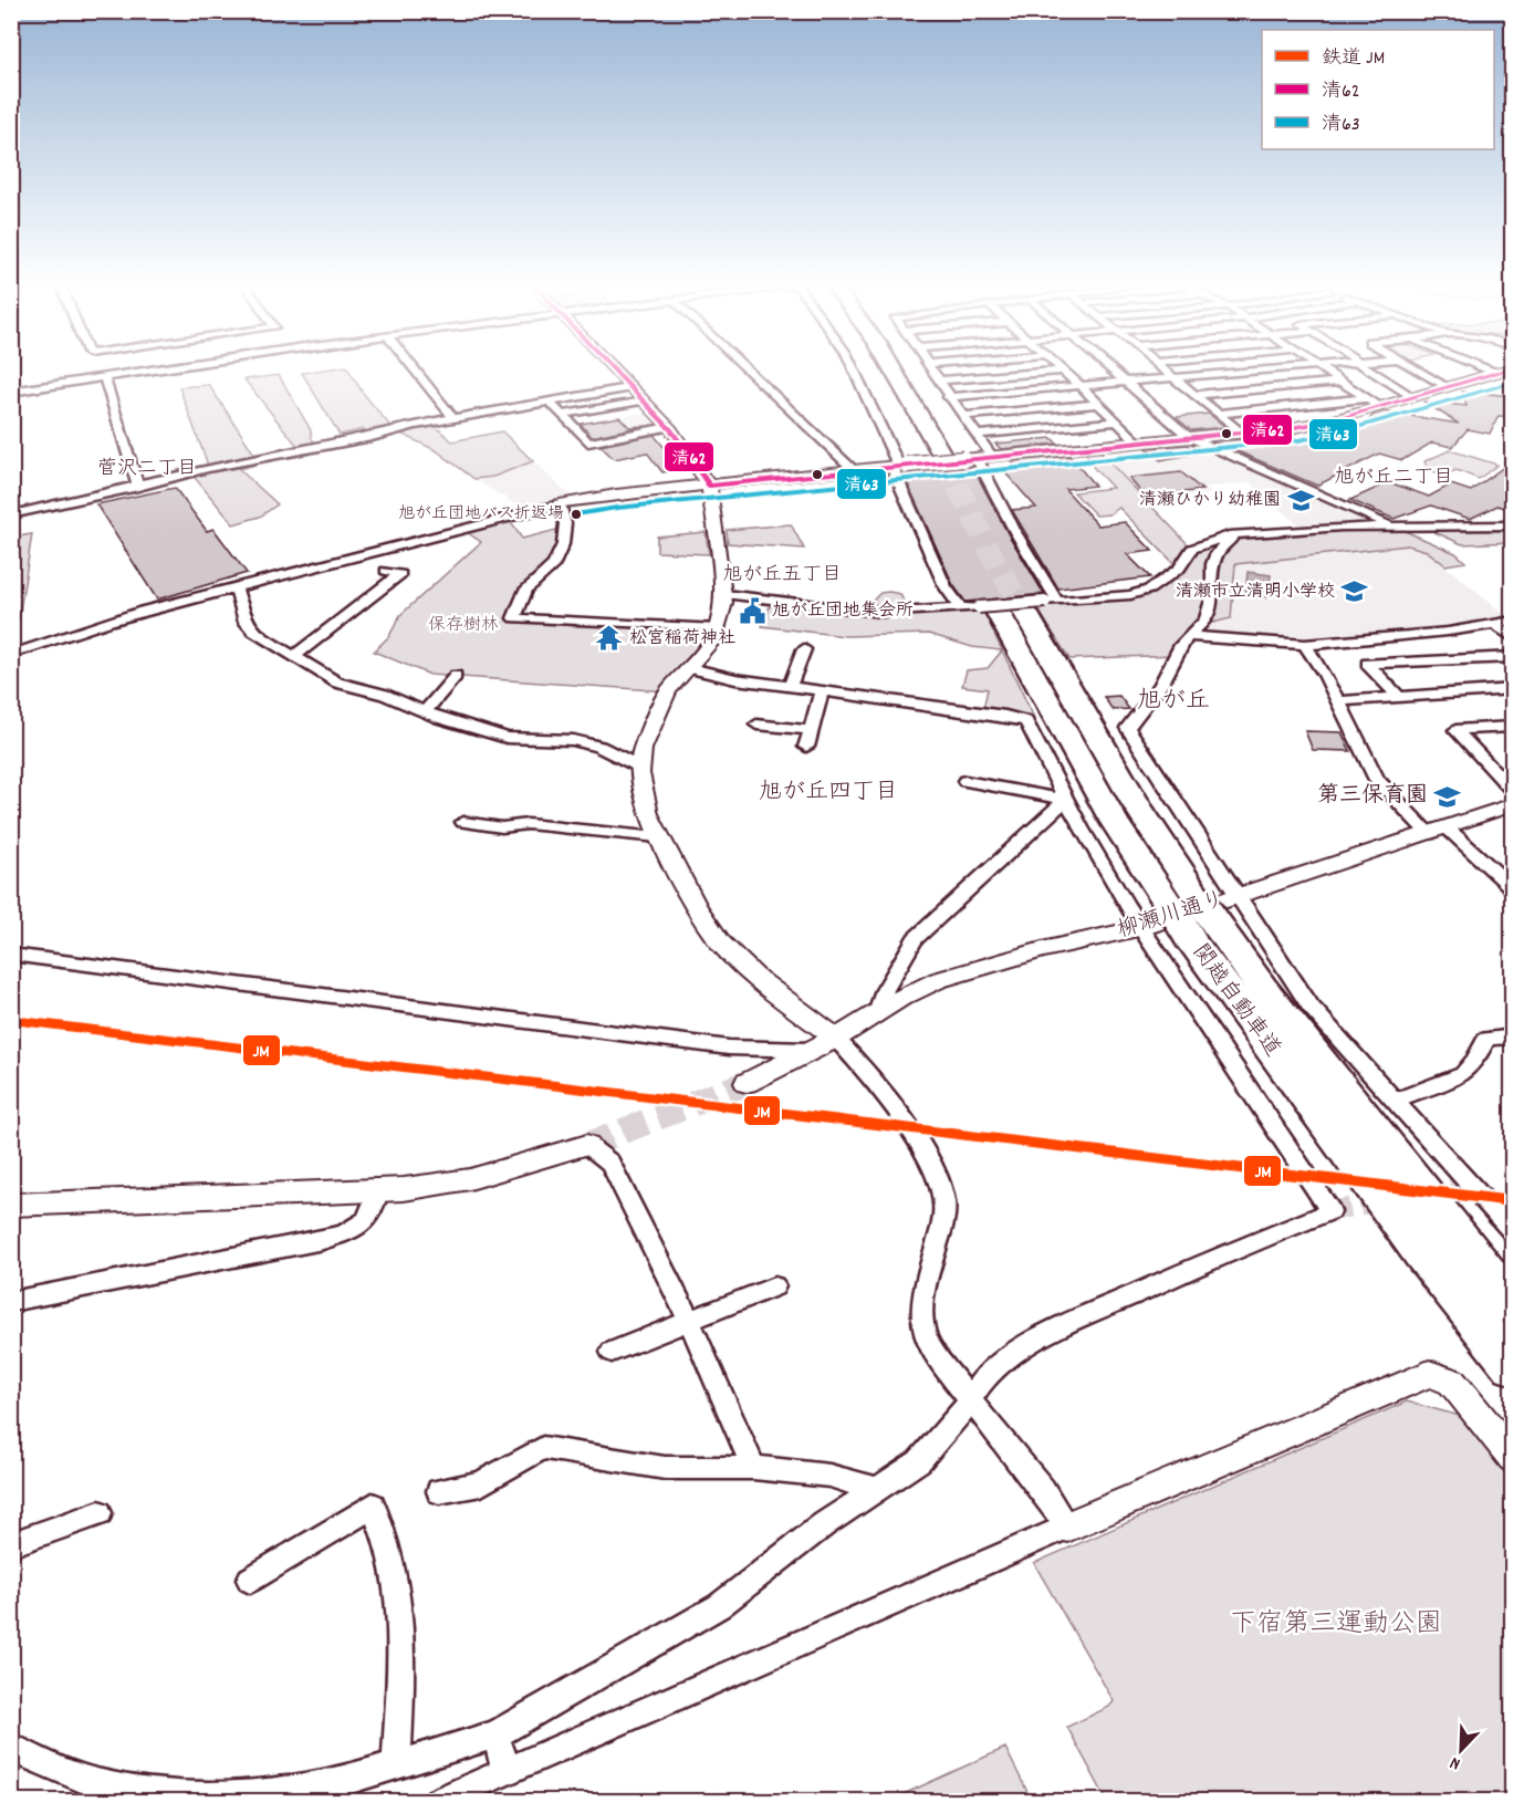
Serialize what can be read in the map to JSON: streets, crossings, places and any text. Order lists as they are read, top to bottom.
{
  "streets": {
    "highway": ["関越自動車道"],
    "street": ["柳瀬川通り"]
  },
  "districts": [
    "菅沢二丁目",
    "旭が丘二丁目",
    "旭が丘五丁目",
    "旭が丘",
    "旭が丘四丁目"
  ],
  "parks": ["保存樹林", "下宿第三運動公園"],
  "places": {
    "school or university": ["清瀬ひかり幼稚園", "清瀬市立清明小学校", "第三保育園"],
    "other": ["旭が丘団地バス折返場"],
    "public building": ["旭が丘団地集会所"],
    "temple": ["松宮稲荷神社"]
  },
  "lines": ["transit line 清62", "transit line 清63", "rail line JM"],
  "legend": ["鉄道 JM", "清62", "清63"],
  "north": "bottom left"
}
